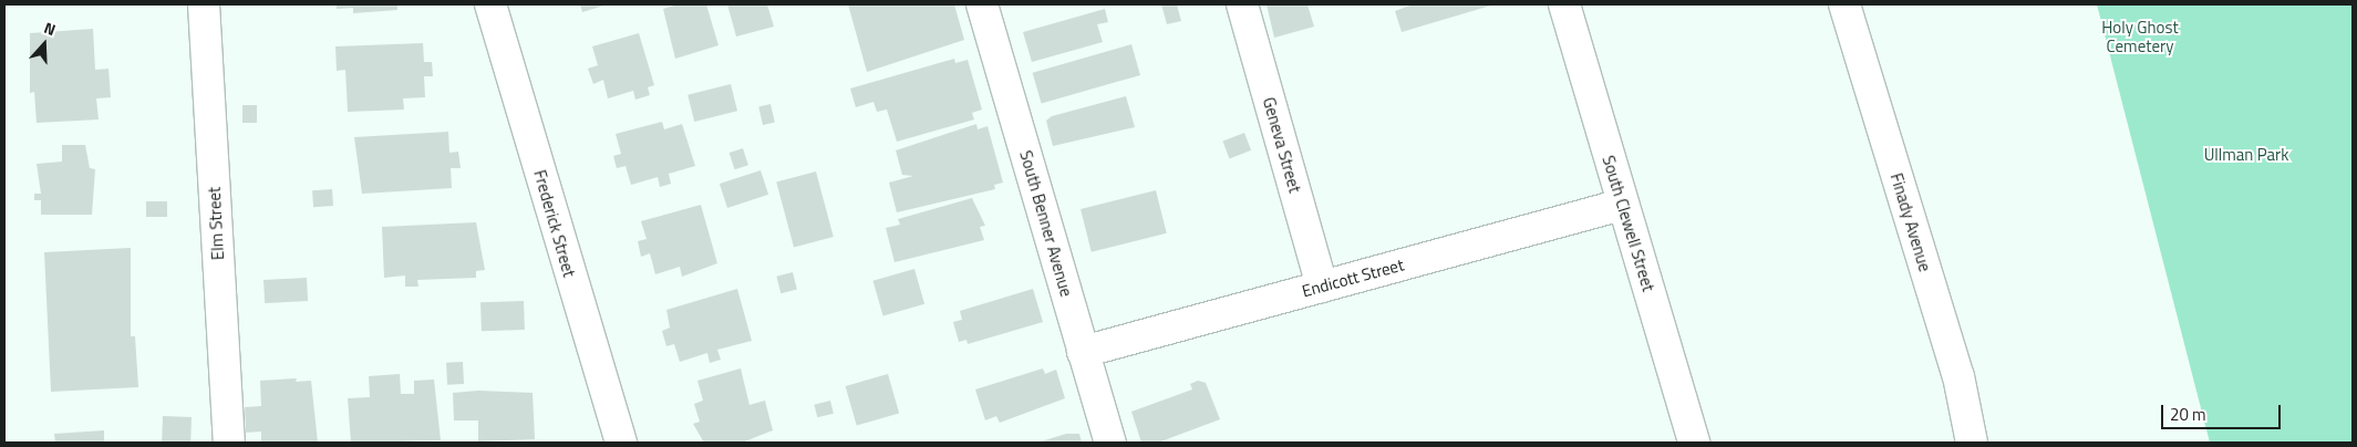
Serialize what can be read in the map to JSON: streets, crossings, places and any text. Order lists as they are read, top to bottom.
{
  "streets": {
    "street": [
      "Geneva Street",
      "Finady Avenue",
      "Elm Street",
      "Frederick Street",
      "South Benner Avenue",
      "South Clewell Street",
      "Endicott Street"
    ]
  },
  "crossings": [
    ["Geneva Street", "Endicott Street"],
    ["South Benner Avenue", "Endicott Street"],
    ["South Clewell Street", "Endicott Street"]
  ],
  "parks": ["Holy Ghost Cemetery", "Ullman Park"],
  "scale_bar": "20 m",
  "north": "top"
}
